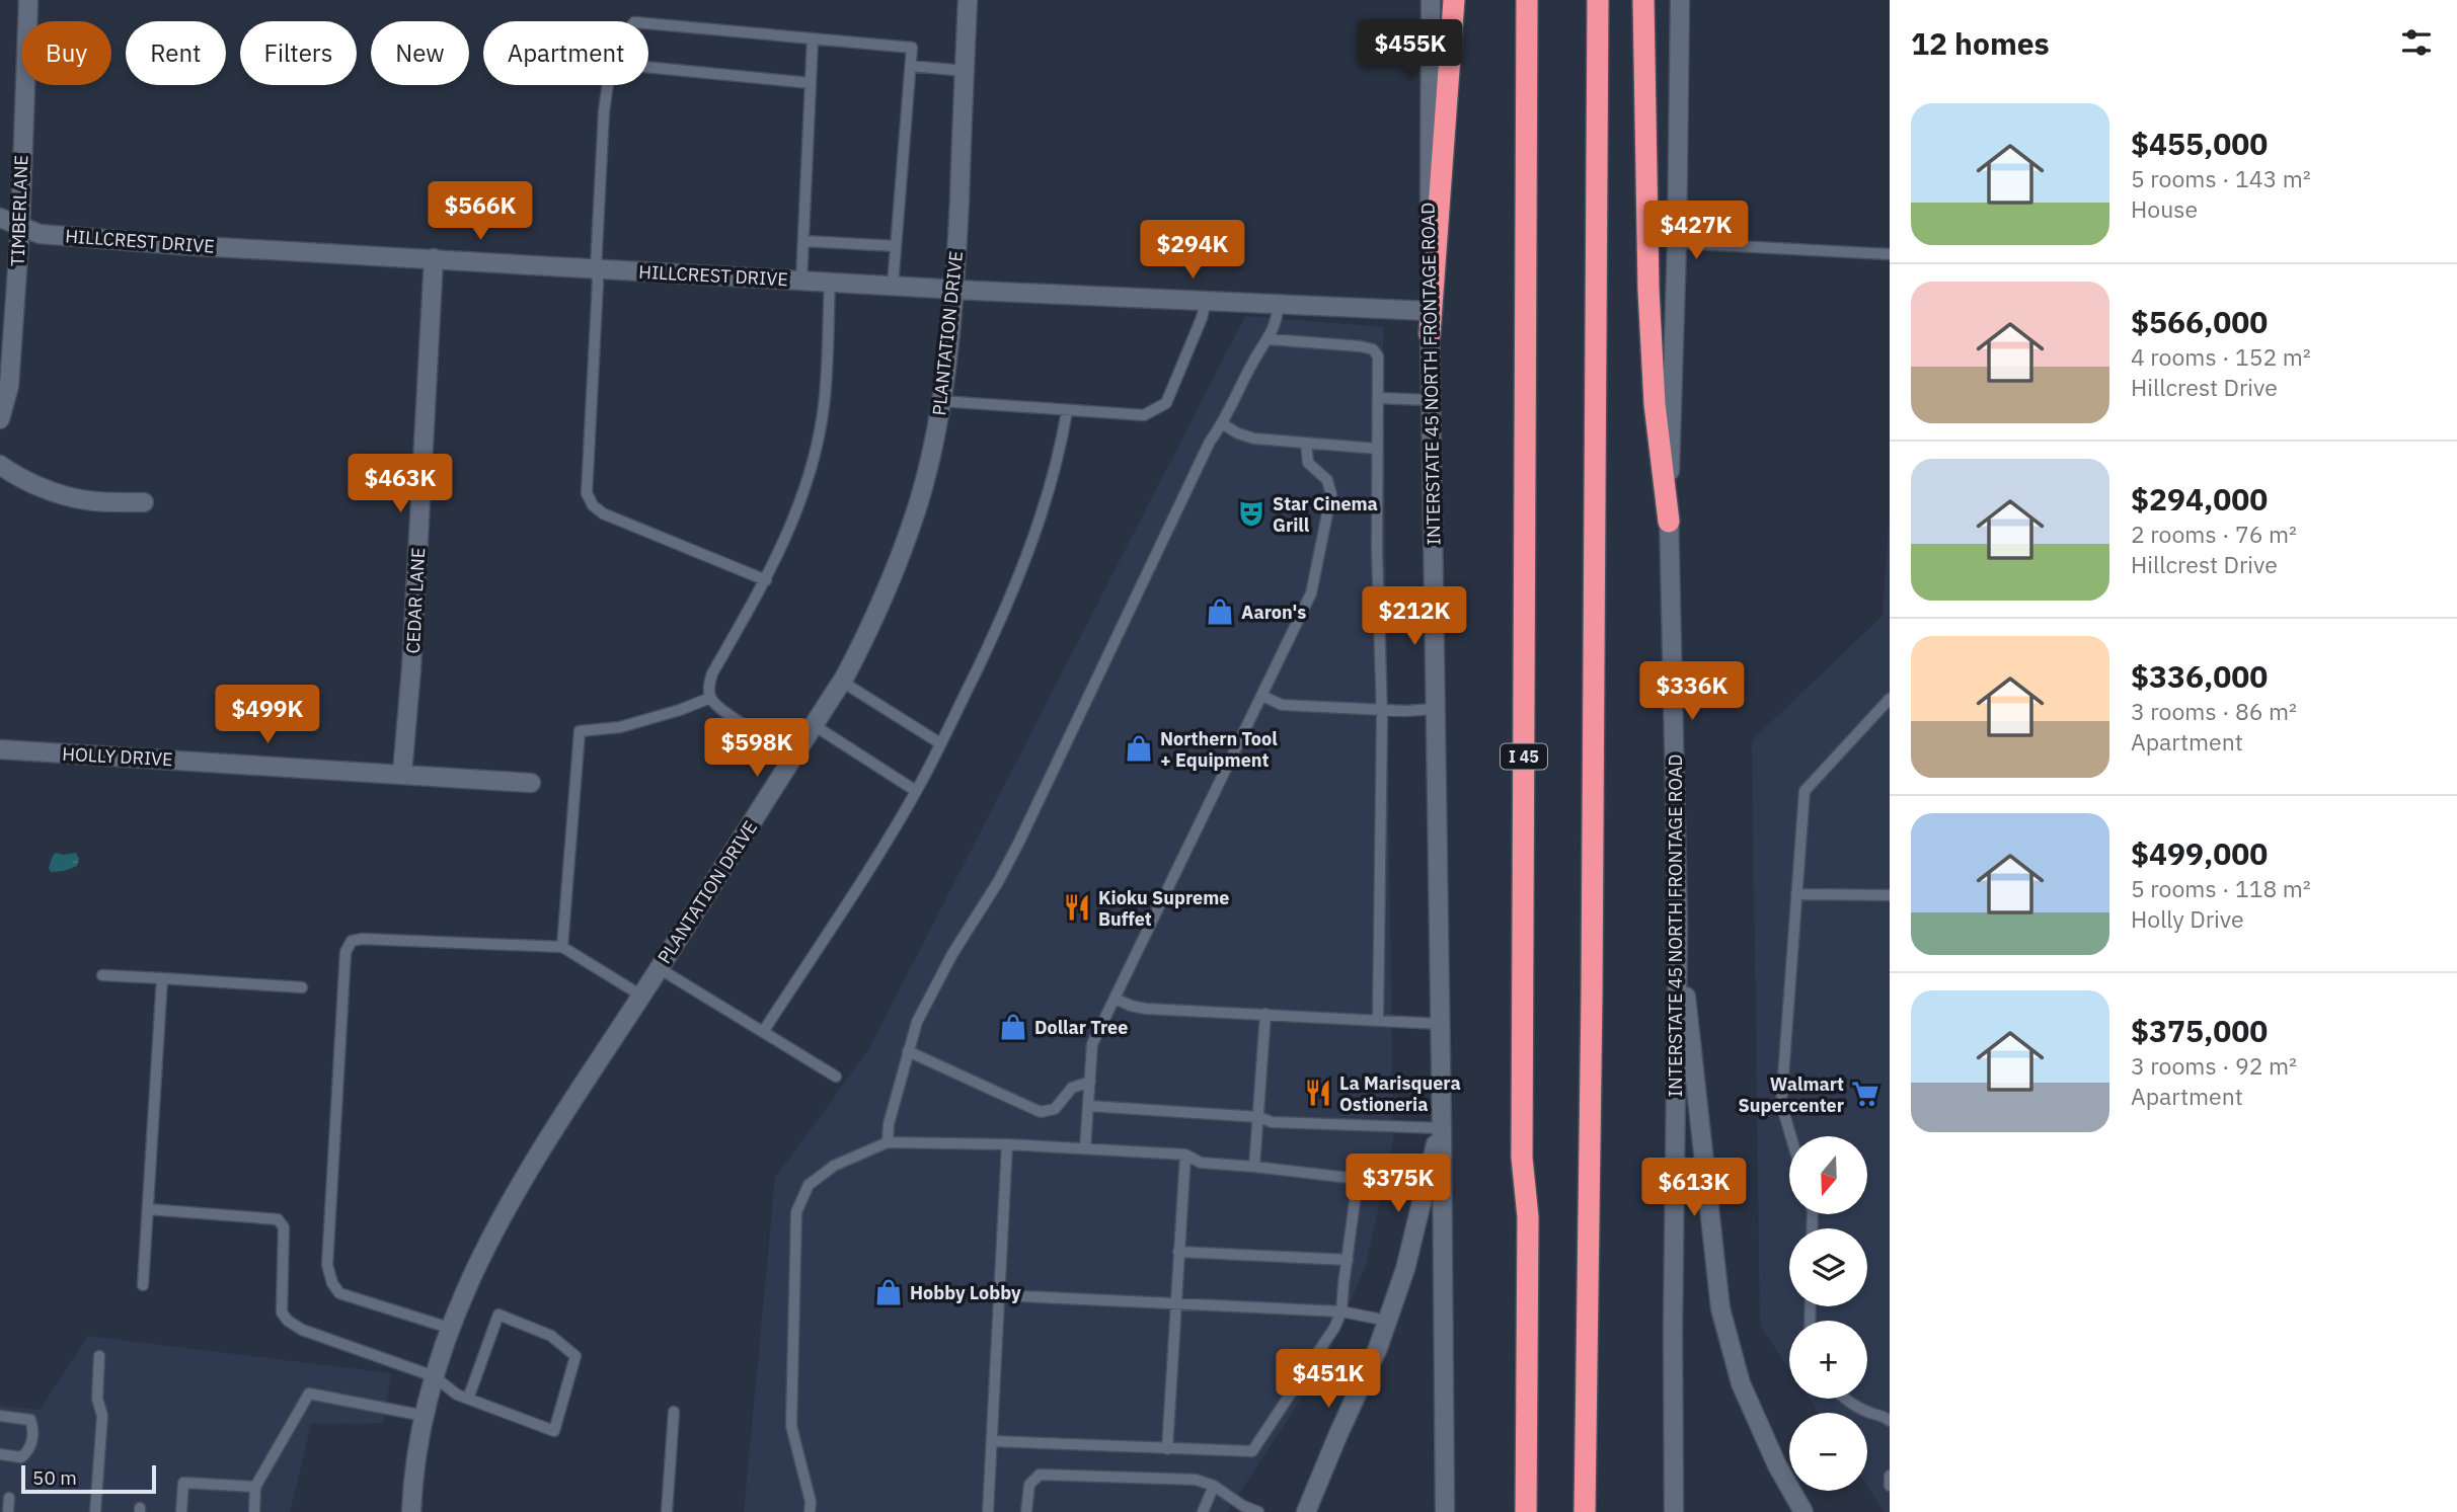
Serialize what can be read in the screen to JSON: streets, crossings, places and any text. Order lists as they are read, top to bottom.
{
  "streets": {
    "highway": ["I 45"],
    "street": [
      "TIMBERLANE",
      "HILLCREST DRIVE",
      "PLANTATION DRIVE",
      "INTERSTATE 45 NORTH FRONTAGE ROAD",
      "CEDAR LANE",
      "HOLLY DRIVE"
    ]
  },
  "crossings": [
    ["TIMBERLANE", "HILLCREST DRIVE"],
    ["HILLCREST DRIVE", "PLANTATION DRIVE"],
    ["HILLCREST DRIVE", "INTERSTATE 45 NORTH FRONTAGE ROAD"],
    ["HILLCREST DRIVE", "CEDAR LANE"],
    ["CEDAR LANE", "HOLLY DRIVE"]
  ],
  "places": {
    "theatre": ["Star Cinema Grill"],
    "shop": [
      "Aaron's",
      "Northern Tool + Equipment",
      "Dollar Tree",
      "Hobby Lobby"
    ],
    "restaurant": ["Kioku Supreme Buffet", "La Marisquera Ostioneria"],
    "supermarket": ["Walmart Supercenter"]
  },
  "scale_bar": "50 m",
  "north": "bottom",
  "page": {
    "heading": "12 homes",
    "price": [
      "$455K",
      "$566K",
      "$427K",
      "$294K",
      "$463K",
      "$212K",
      "$336K",
      "$499K",
      "$598K",
      "$375K",
      "$613K",
      "$451K"
    ],
    "chip": [
      "Buy",
      "Rent",
      "Filters",
      "New",
      "Apartment"
    ],
    "list": [
      {
        "name": "$455,000",
        "note": "5 rooms · 143 m² · House"
      },
      {
        "name": "$566,000",
        "note": "4 rooms · 152 m² · Hillcrest Drive"
      },
      {
        "name": "$294,000",
        "note": "2 rooms · 76 m² · Hillcrest Drive"
      },
      {
        "name": "$336,000",
        "note": "3 rooms · 86 m² · Apartment"
      },
      {
        "name": "$499,000",
        "note": "5 rooms · 118 m² · Holly Drive"
      },
      {
        "name": "$375,000",
        "note": "3 rooms · 92 m² · Apartment"
      }
    ],
    "map_buttons": ["+", "−"],
    "scale": "50 m"
  }
}
